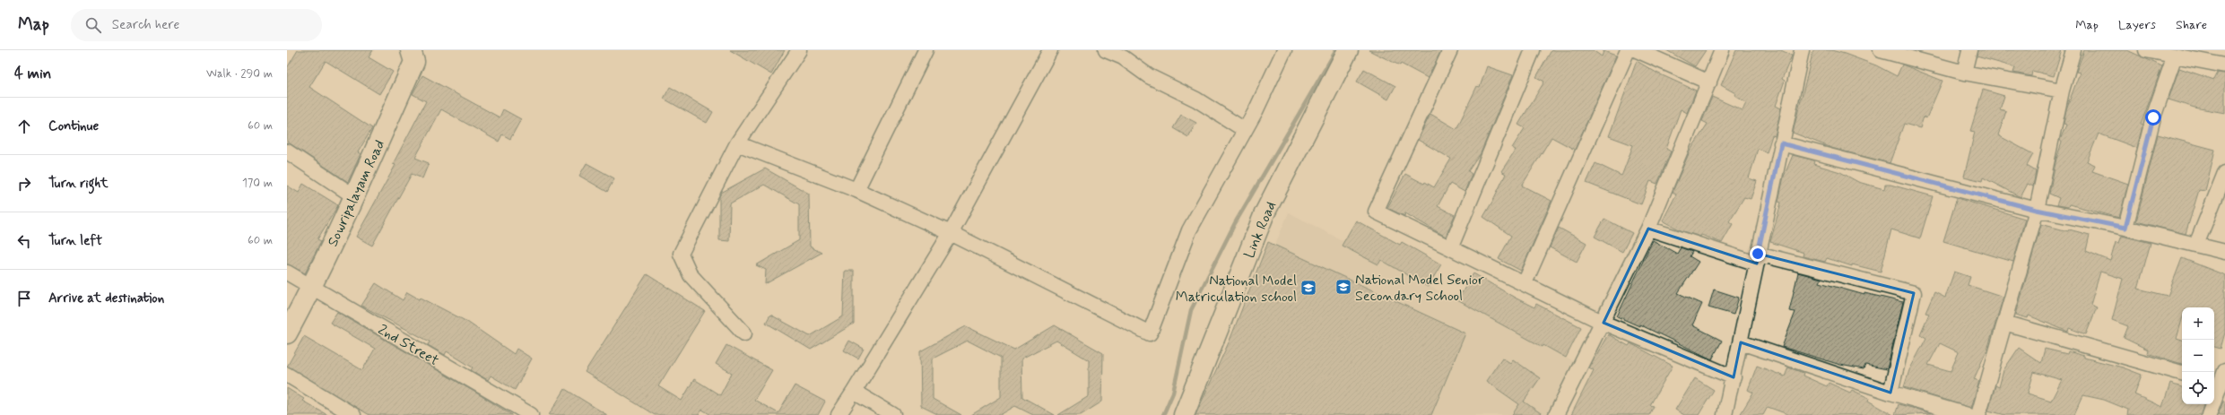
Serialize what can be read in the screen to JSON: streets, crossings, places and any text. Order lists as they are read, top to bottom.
{
  "streets": {
    "street": ["Sowripalayam Road", "Link Road", "2nd Street"]
  },
  "crossings": [
    ["Sowripalayam Road", "2nd Street"]
  ],
  "places": {
    "school or university": ["National Model Senior Secondary School", "National Model Matriculation school"]
  },
  "page": {
    "header": "Map",
    "search": "Search here",
    "nav": ["Map", "Layers", "Share"],
    "heading": ["4 min", "Walk · 290 m"],
    "list": [
      ["Continue", "60 m"],
      ["Turn right", "170 m"],
      ["Turn left", "60 m"],
      "Arrive at destination"
    ],
    "map_buttons": ["+", "−"]
  }
}
